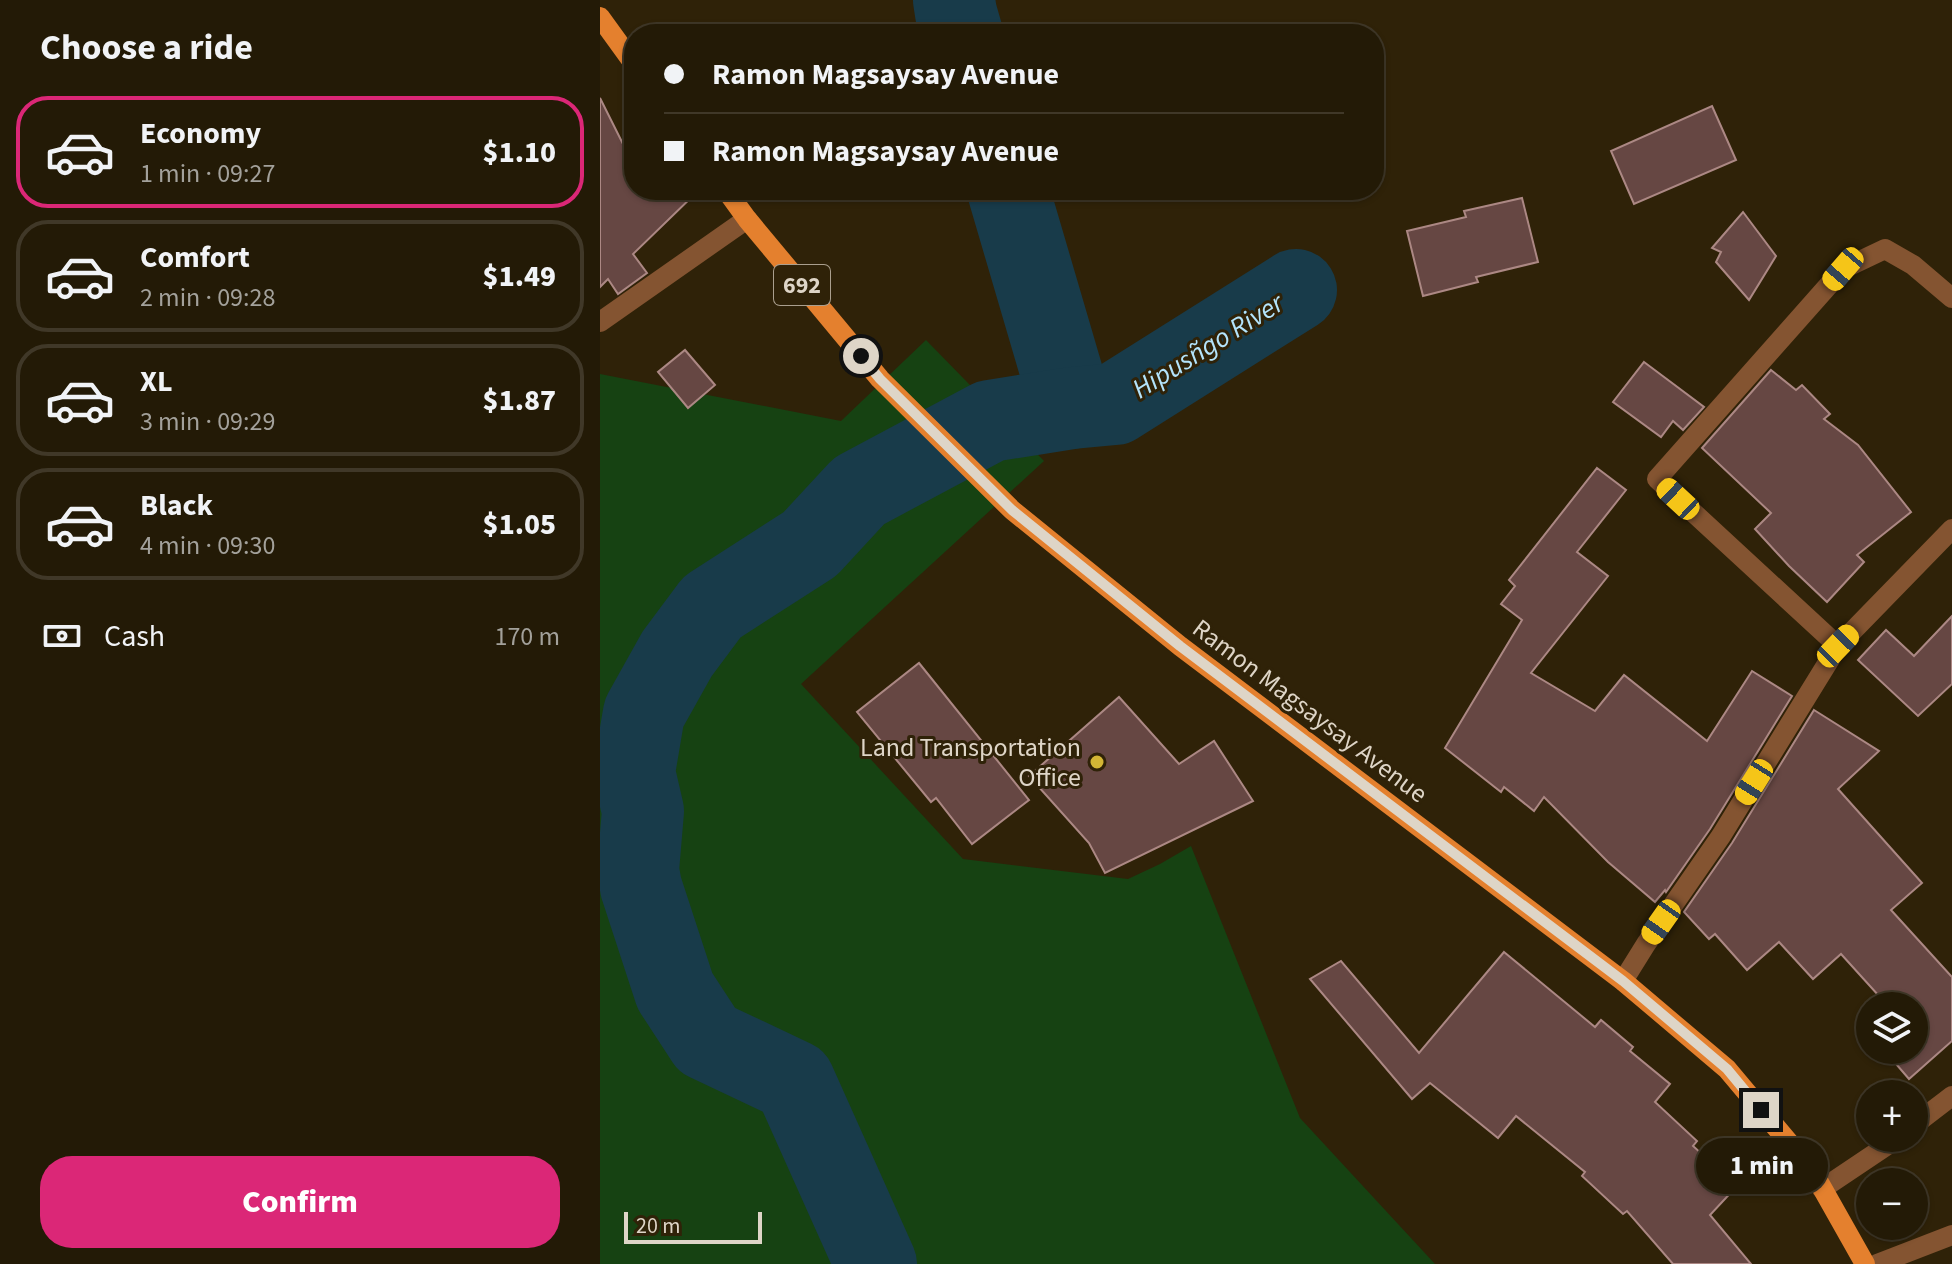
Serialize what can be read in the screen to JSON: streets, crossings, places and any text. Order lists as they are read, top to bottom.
{
  "streets": {
    "main road": ["692", "Ramon Magsaysay Avenue"]
  },
  "water": ["Hipusñgo River"],
  "places": ["Land Transportation Office"],
  "scale_bar": "20 m",
  "page": {
    "heading": "Choose a ride",
    "banner": ["Ramon Magsaysay Avenue", "Ramon Magsaysay Avenue"],
    "list": [
      {
        "name": "Economy",
        "note": "1 min · 09:27",
        "value": "$1.10"
      },
      {
        "name": "Comfort",
        "note": "2 min · 09:28",
        "value": "$1.49"
      },
      {
        "name": "XL",
        "note": "3 min · 09:29",
        "value": "$1.87"
      },
      {
        "name": "Black",
        "note": "4 min · 09:30",
        "value": "$1.05"
      }
    ],
    "pay": ["Cash", "170 m"],
    "map_buttons": ["+", "−"],
    "bubble": "1 min",
    "buttons": "Confirm",
    "scale": "20 m"
  }
}
